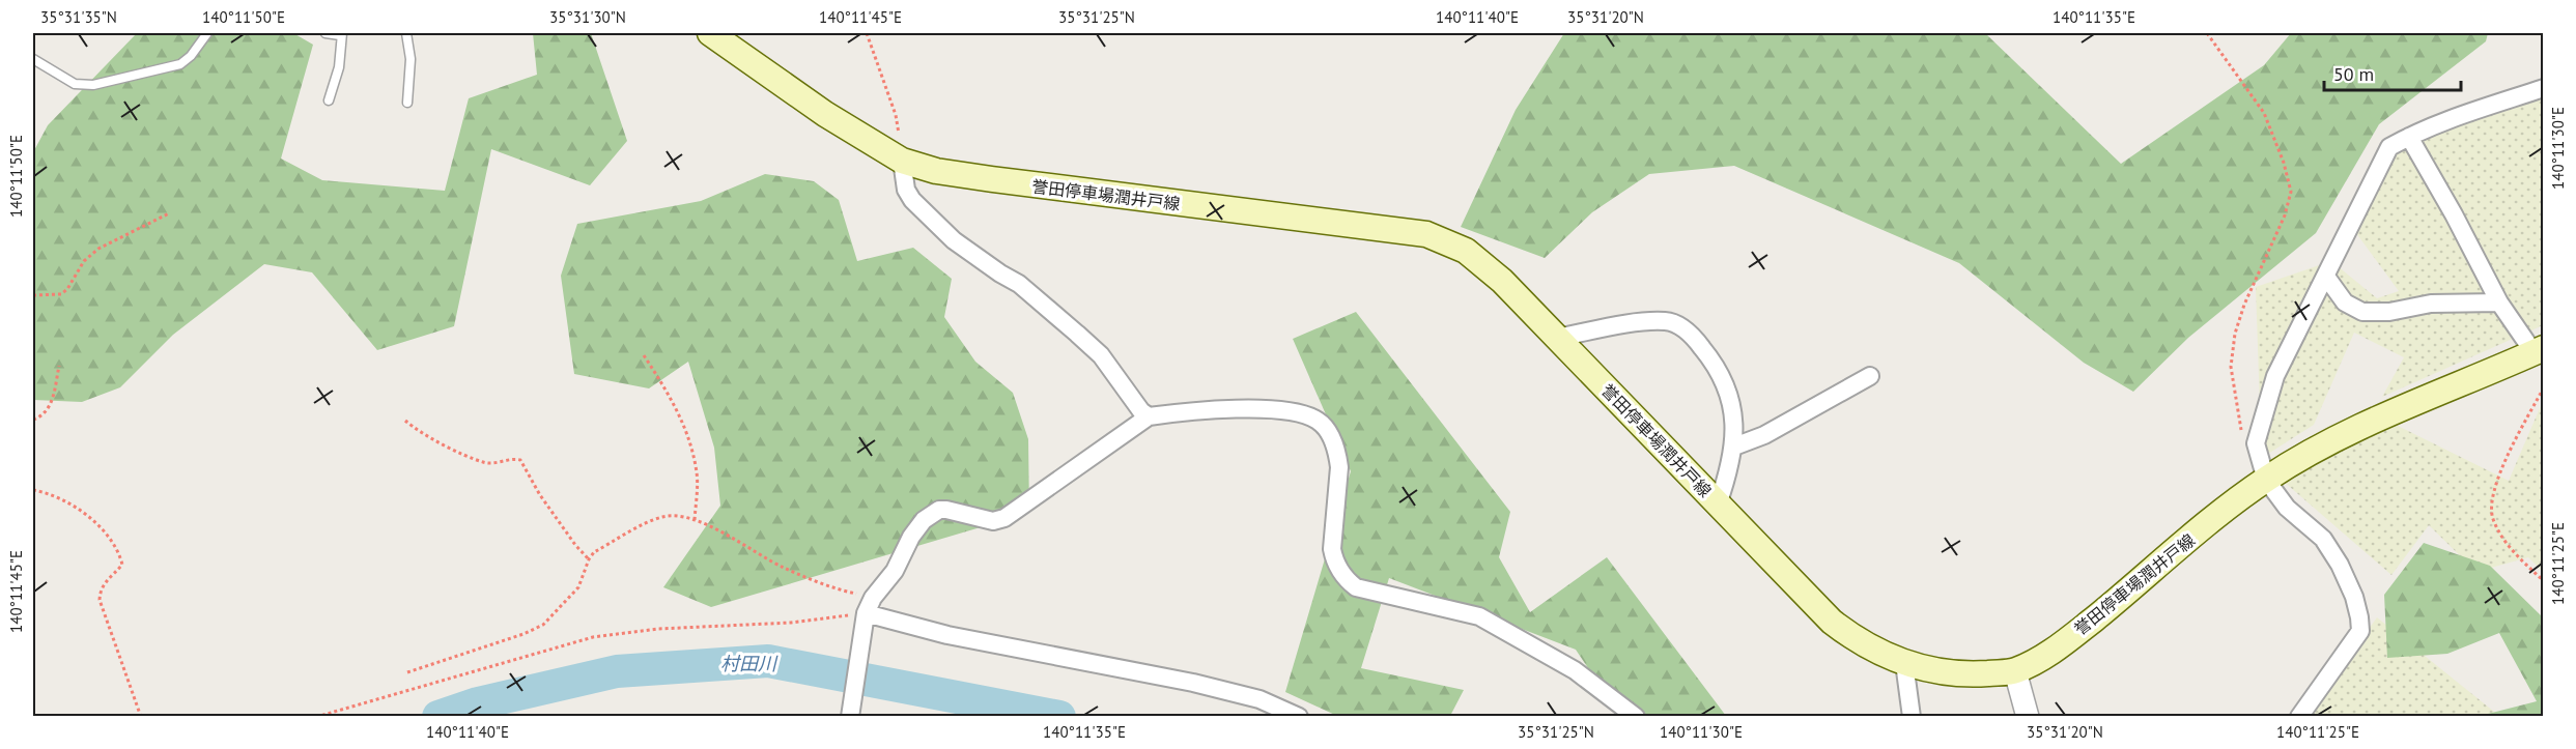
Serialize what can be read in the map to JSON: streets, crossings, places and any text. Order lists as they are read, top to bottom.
{
  "streets": {
    "main road": ["誉田停車場潤井戸線"]
  },
  "water": ["村田川"],
  "scale_bar": "50 m",
  "coordinates": [
    "35°31'35\"N",
    "140°11'50\"E",
    "35°31'30\"N",
    "140°11'45\"E",
    "35°31'25\"N",
    "140°11'40\"E",
    "35°31'20\"N",
    "140°11'35\"E",
    "140°11'30\"E",
    "140°11'25\"E"
  ]
}
